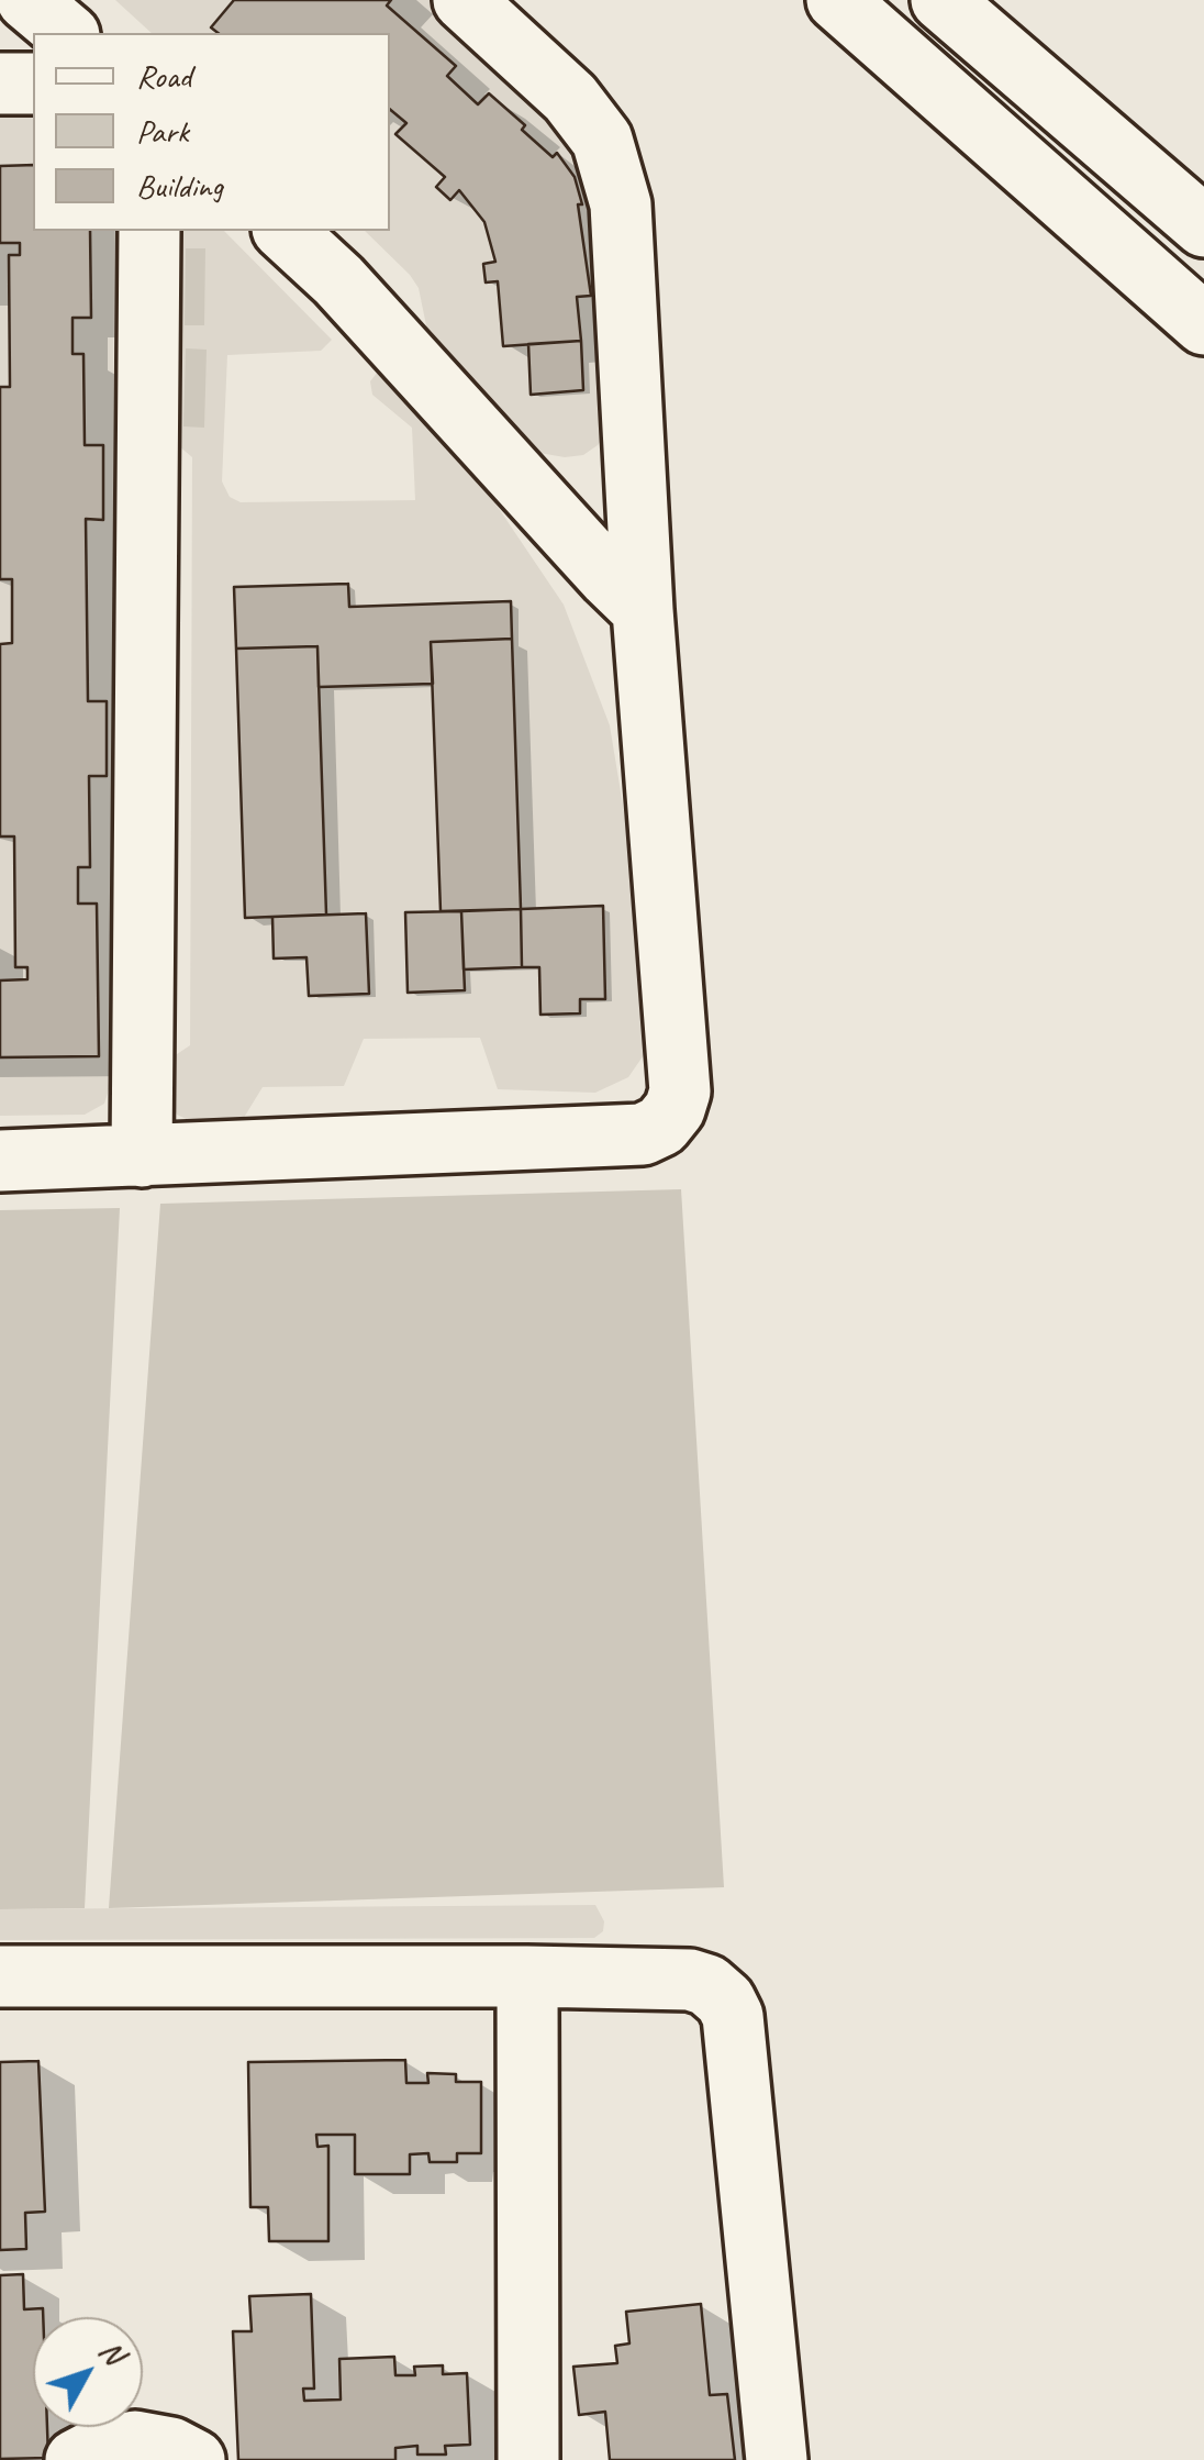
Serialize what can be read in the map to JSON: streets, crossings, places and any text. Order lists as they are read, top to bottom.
{
  "legend": ["Road", "Park", "Building"],
  "north": "top right"
}
